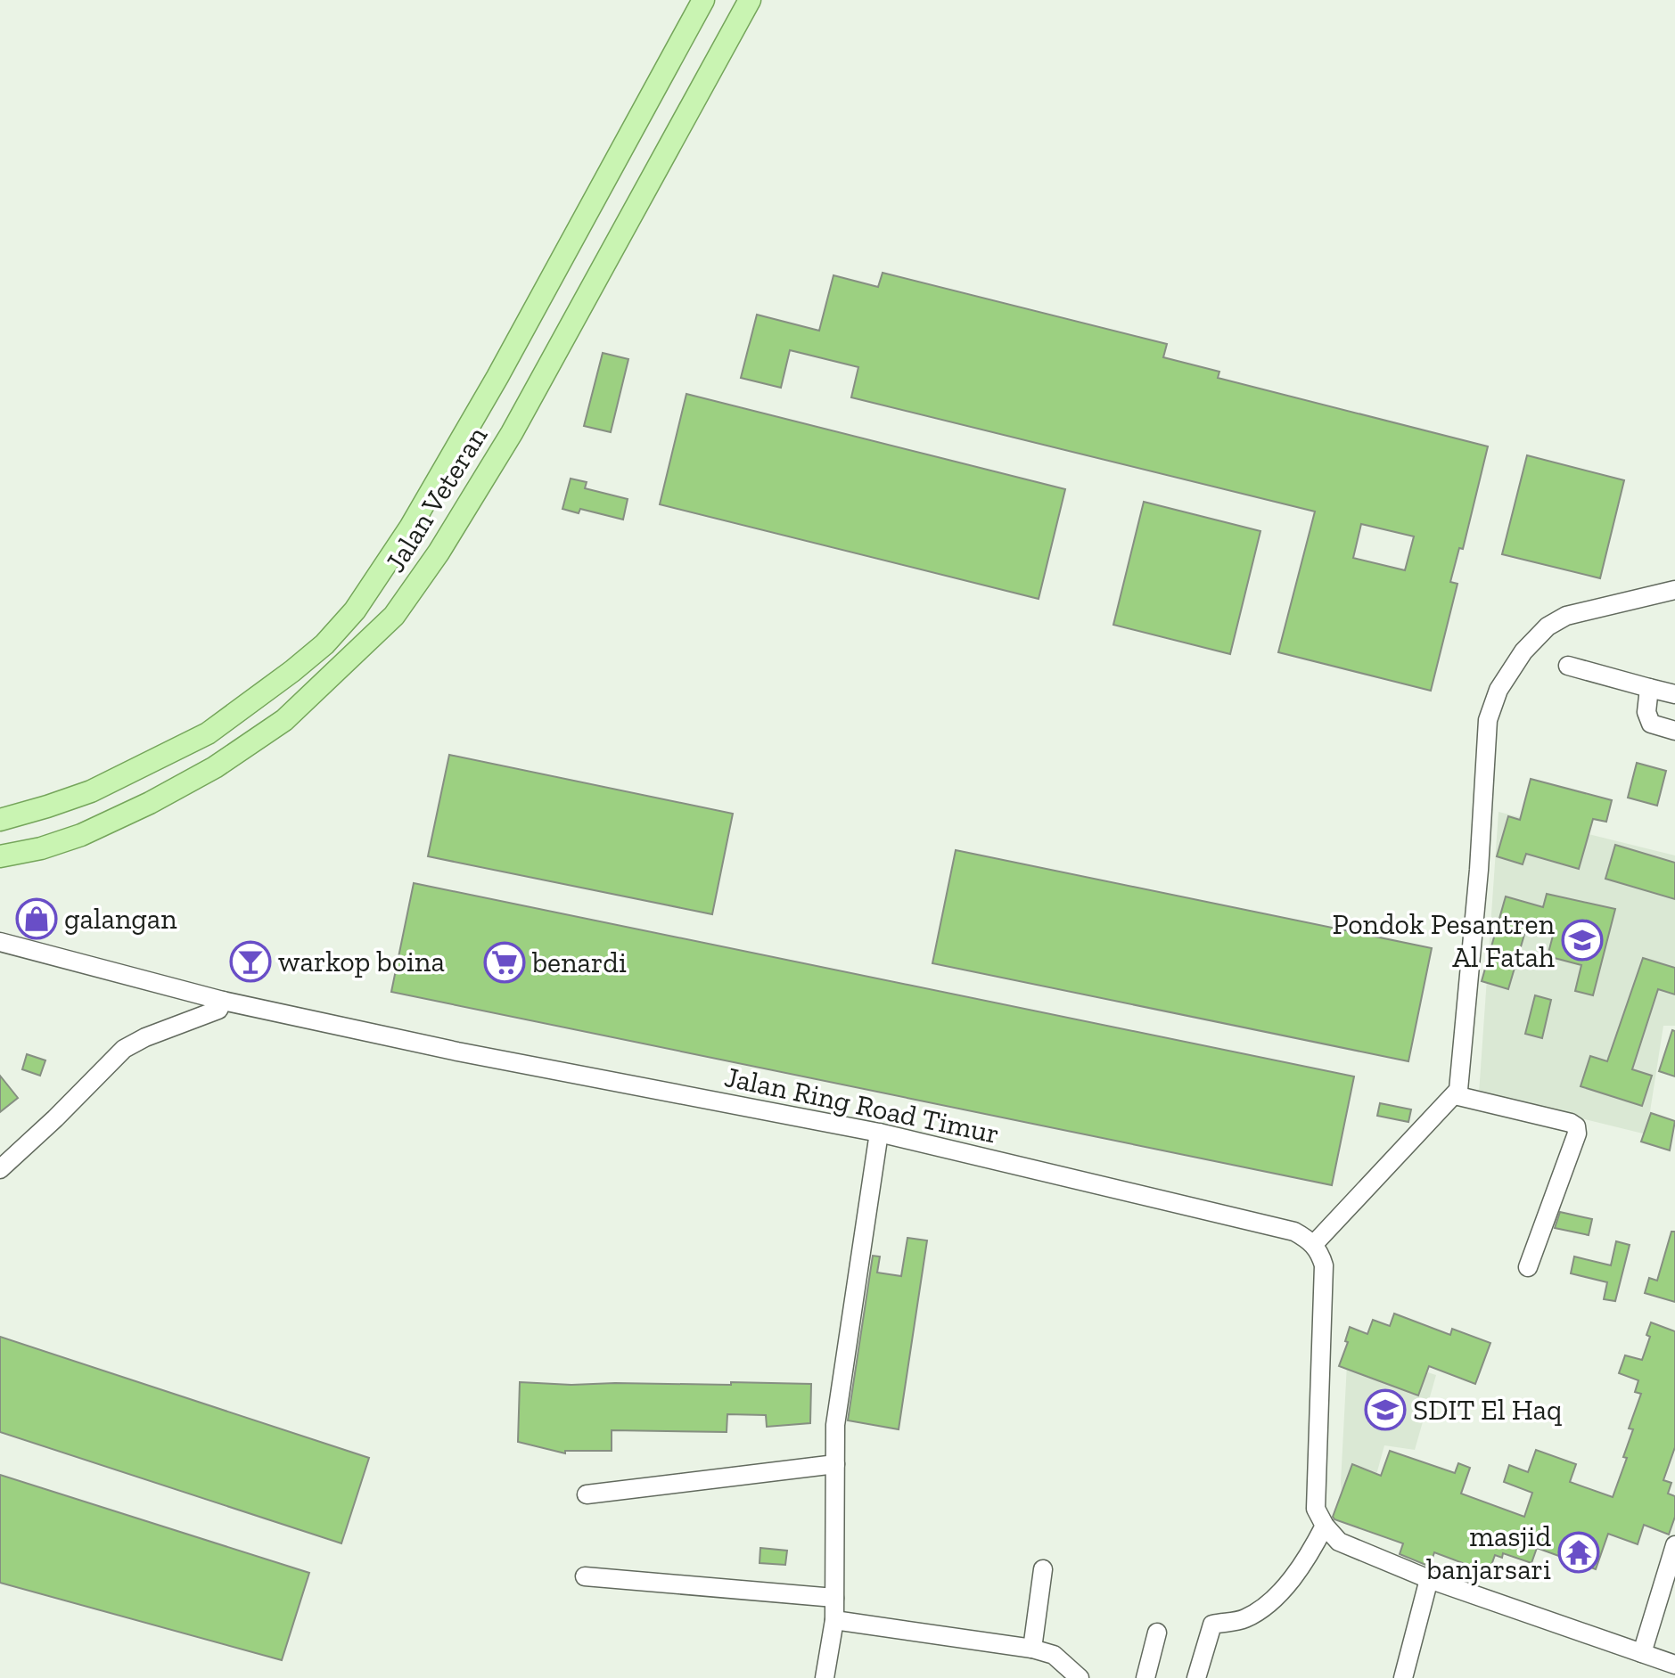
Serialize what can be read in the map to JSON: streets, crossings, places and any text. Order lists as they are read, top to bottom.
{
  "streets": {
    "main road": ["Jalan Veteran"],
    "street": ["Jalan Ring Road Timur"]
  },
  "places": {
    "shop": ["galangan"],
    "school or university": ["Pondok Pesantren Al Fatah", "SDIT El Haq"],
    "bar": ["warkop boina"],
    "supermarket": ["benardi"],
    "temple": ["masjid banjarsari"]
  }
}
